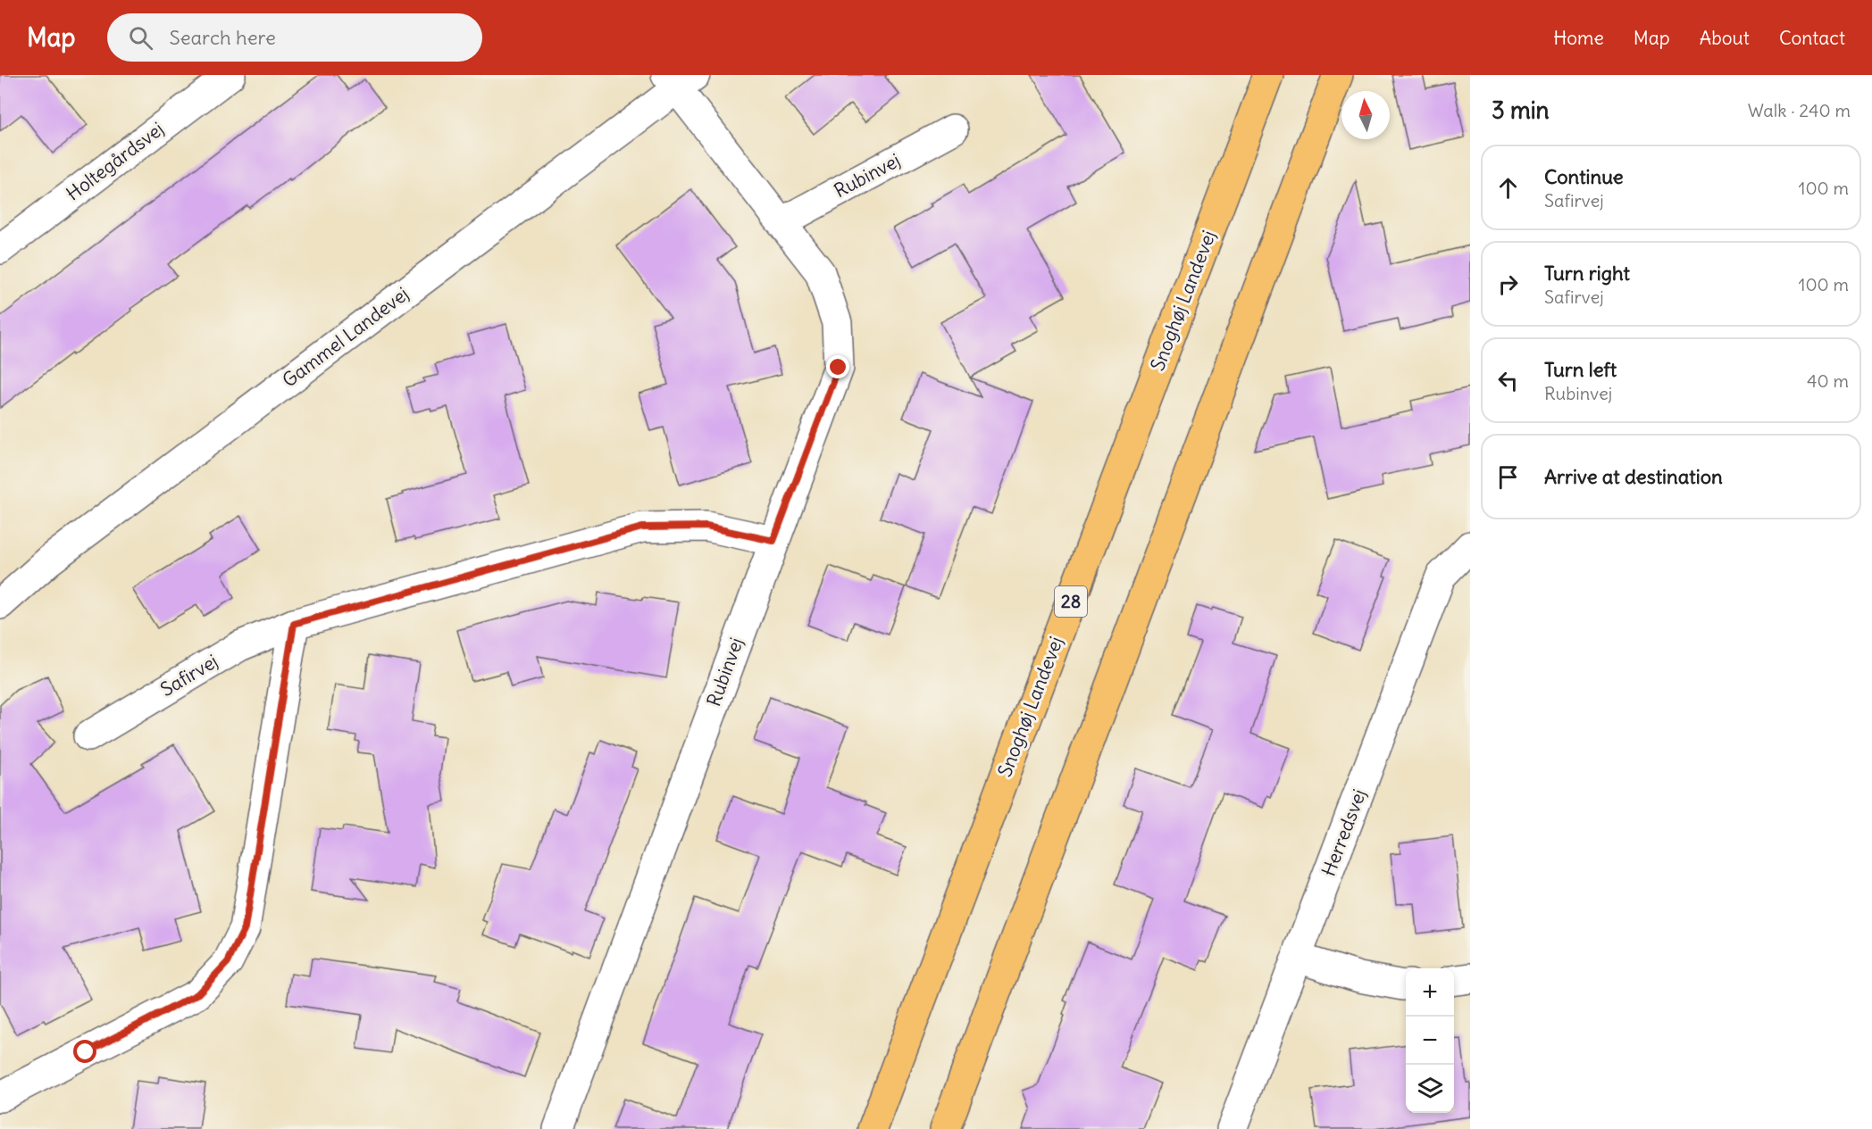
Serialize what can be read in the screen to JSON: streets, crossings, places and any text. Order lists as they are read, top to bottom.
{
  "streets": {
    "main road": ["Snoghøj Landevej", "28"],
    "street": [
      "Holtegårdsvej",
      "Rubinvej",
      "Gammel Landevej",
      "Safirvej",
      "Herredsvej"
    ]
  },
  "crossings": [
    ["Rubinvej", "Gammel Landevej"],
    ["Rubinvej", "Safirvej"]
  ],
  "north": "top",
  "page": {
    "header": "Map",
    "search": "Search here",
    "nav": [
      "Home",
      "Map",
      "About",
      "Contact"
    ],
    "heading": ["3 min", "Walk · 240 m"],
    "list": [
      ["Continue", "Safirvej", "100 m"],
      ["Turn right", "Safirvej", "100 m"],
      ["Turn left", "Rubinvej", "40 m"],
      "Arrive at destination"
    ],
    "map_buttons": ["+", "−"]
  }
}
